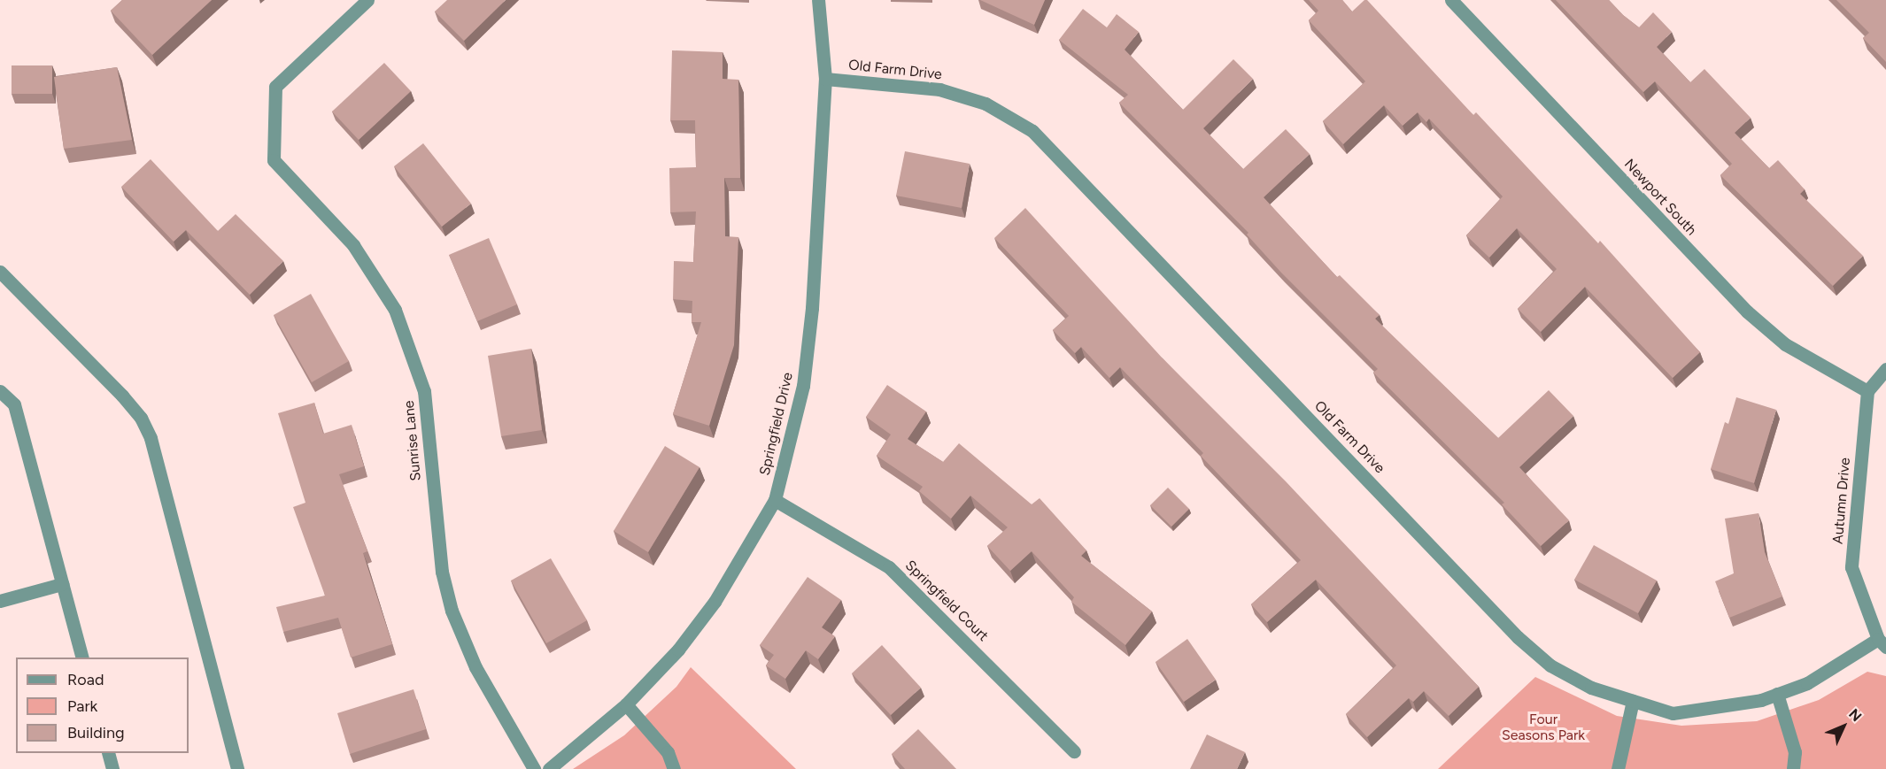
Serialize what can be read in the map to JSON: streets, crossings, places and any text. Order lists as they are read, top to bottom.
{
  "streets": {
    "street": [
      "Old Farm Drive",
      "Newport South",
      "Springfield Drive",
      "Sunrise Lane",
      "Autumn Drive",
      "Springfield Court"
    ]
  },
  "crossings": [
    ["Old Farm Drive", "Springfield Drive"],
    ["Old Farm Drive", "Autumn Drive"],
    ["Newport South", "Autumn Drive"],
    ["Springfield Drive", "Springfield Court"]
  ],
  "parks": ["Four Seasons Park"],
  "legend": ["Road", "Park", "Building"],
  "north": "top right"
}
